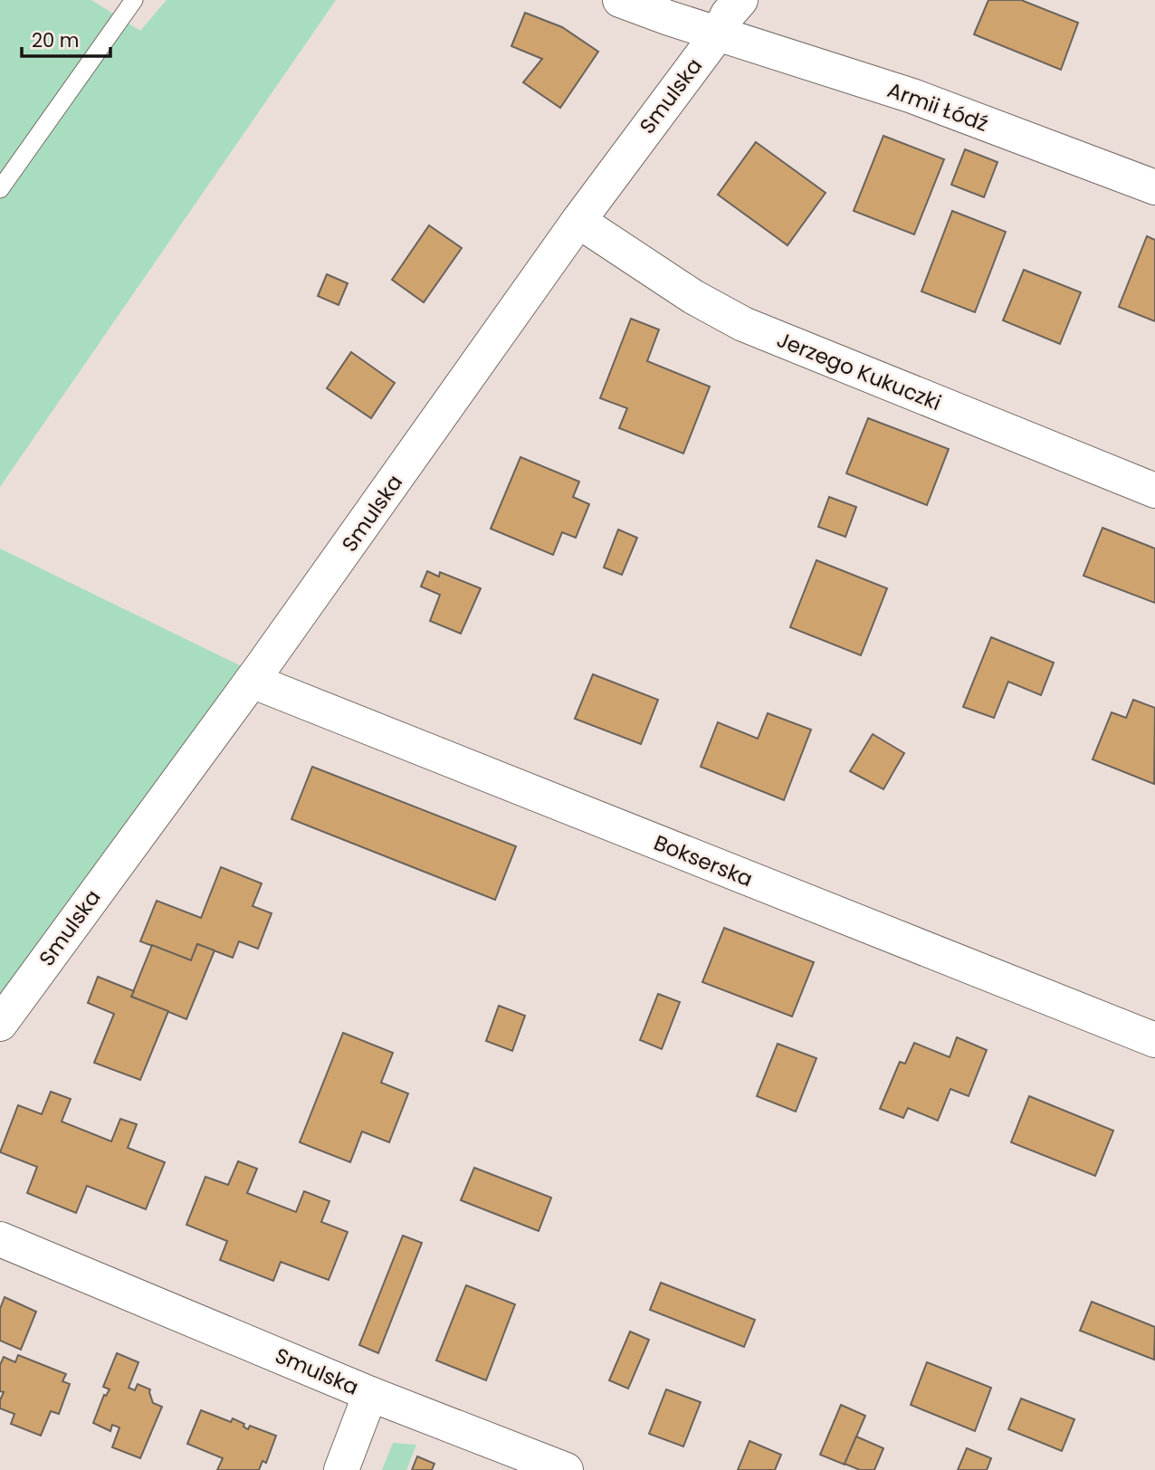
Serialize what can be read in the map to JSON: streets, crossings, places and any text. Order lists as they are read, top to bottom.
{
  "streets": {
    "street": [
      "Smulska",
      "Armii Łódź",
      "Jerzego Kukuczki",
      "Bokserska"
    ]
  },
  "crossings": [
    ["Smulska", "Armii Łódź"],
    ["Smulska", "Jerzego Kukuczki"],
    ["Smulska", "Bokserska"]
  ],
  "scale_bar": "20 m"
}
